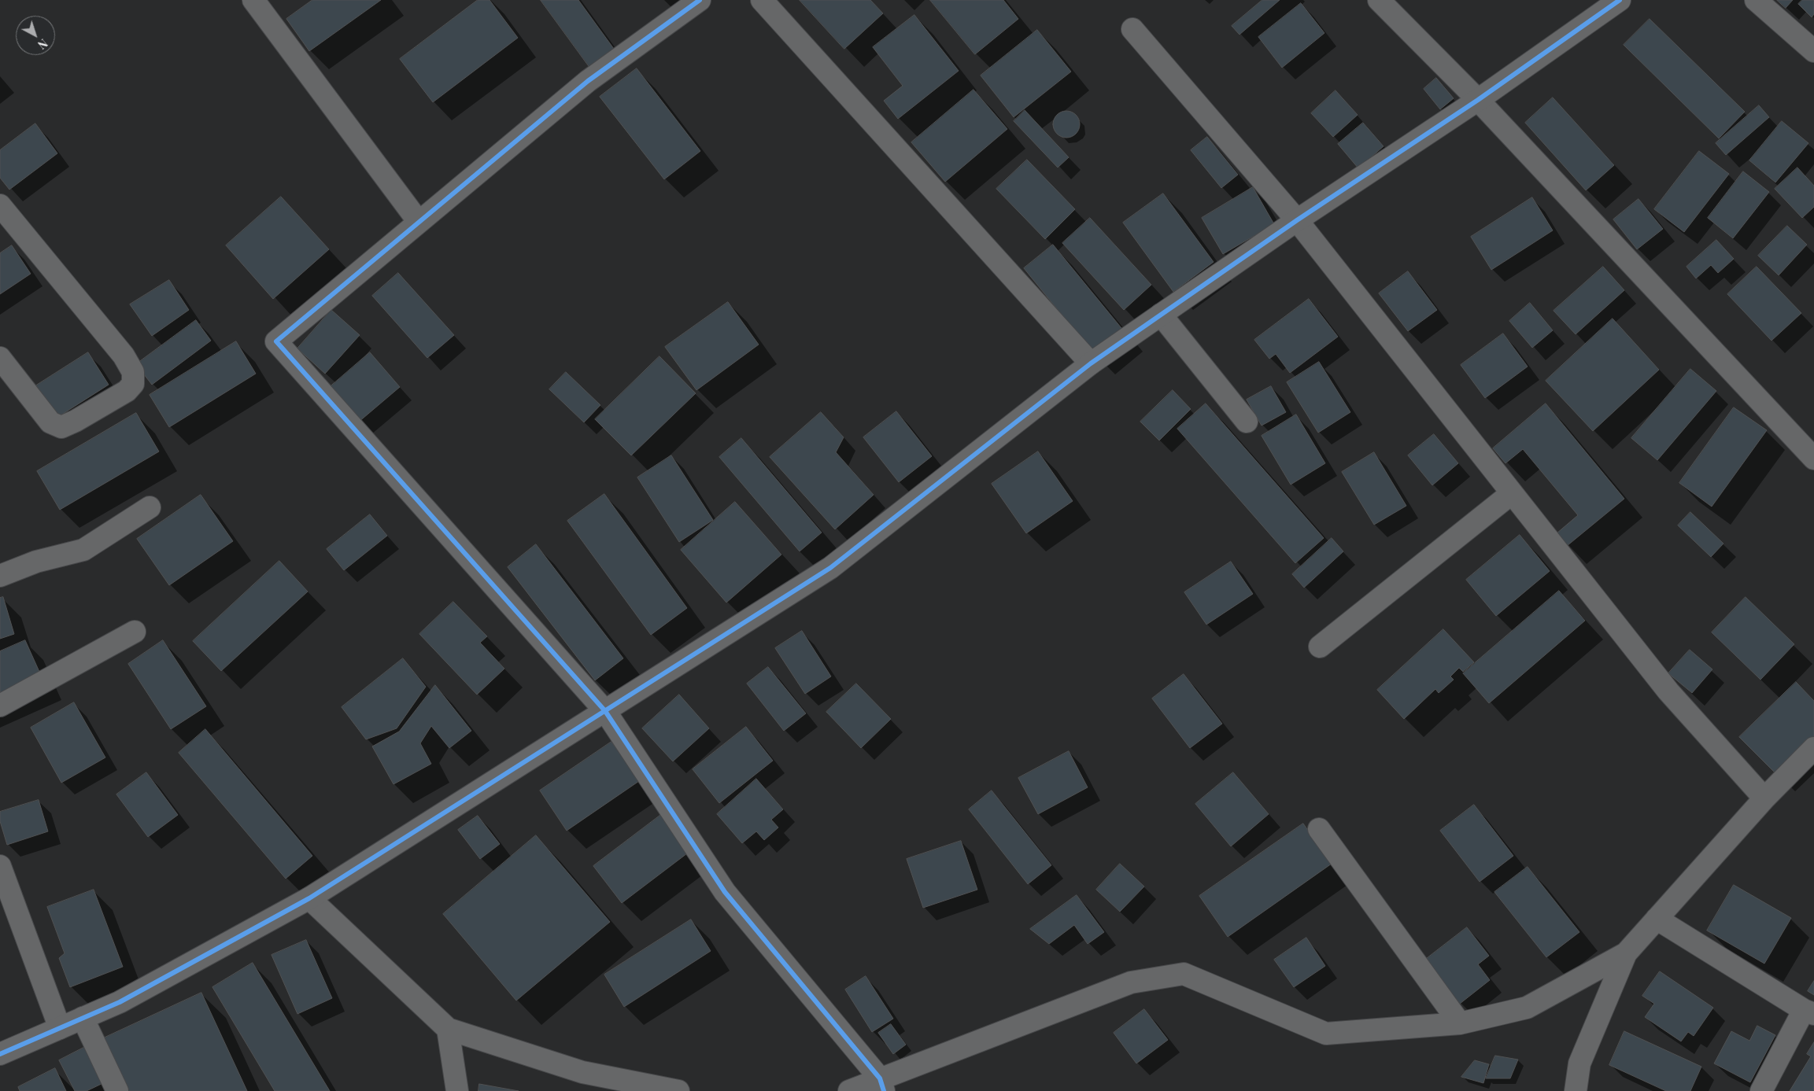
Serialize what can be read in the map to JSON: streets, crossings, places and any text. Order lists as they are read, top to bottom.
{
  "north": "bottom right"
}
